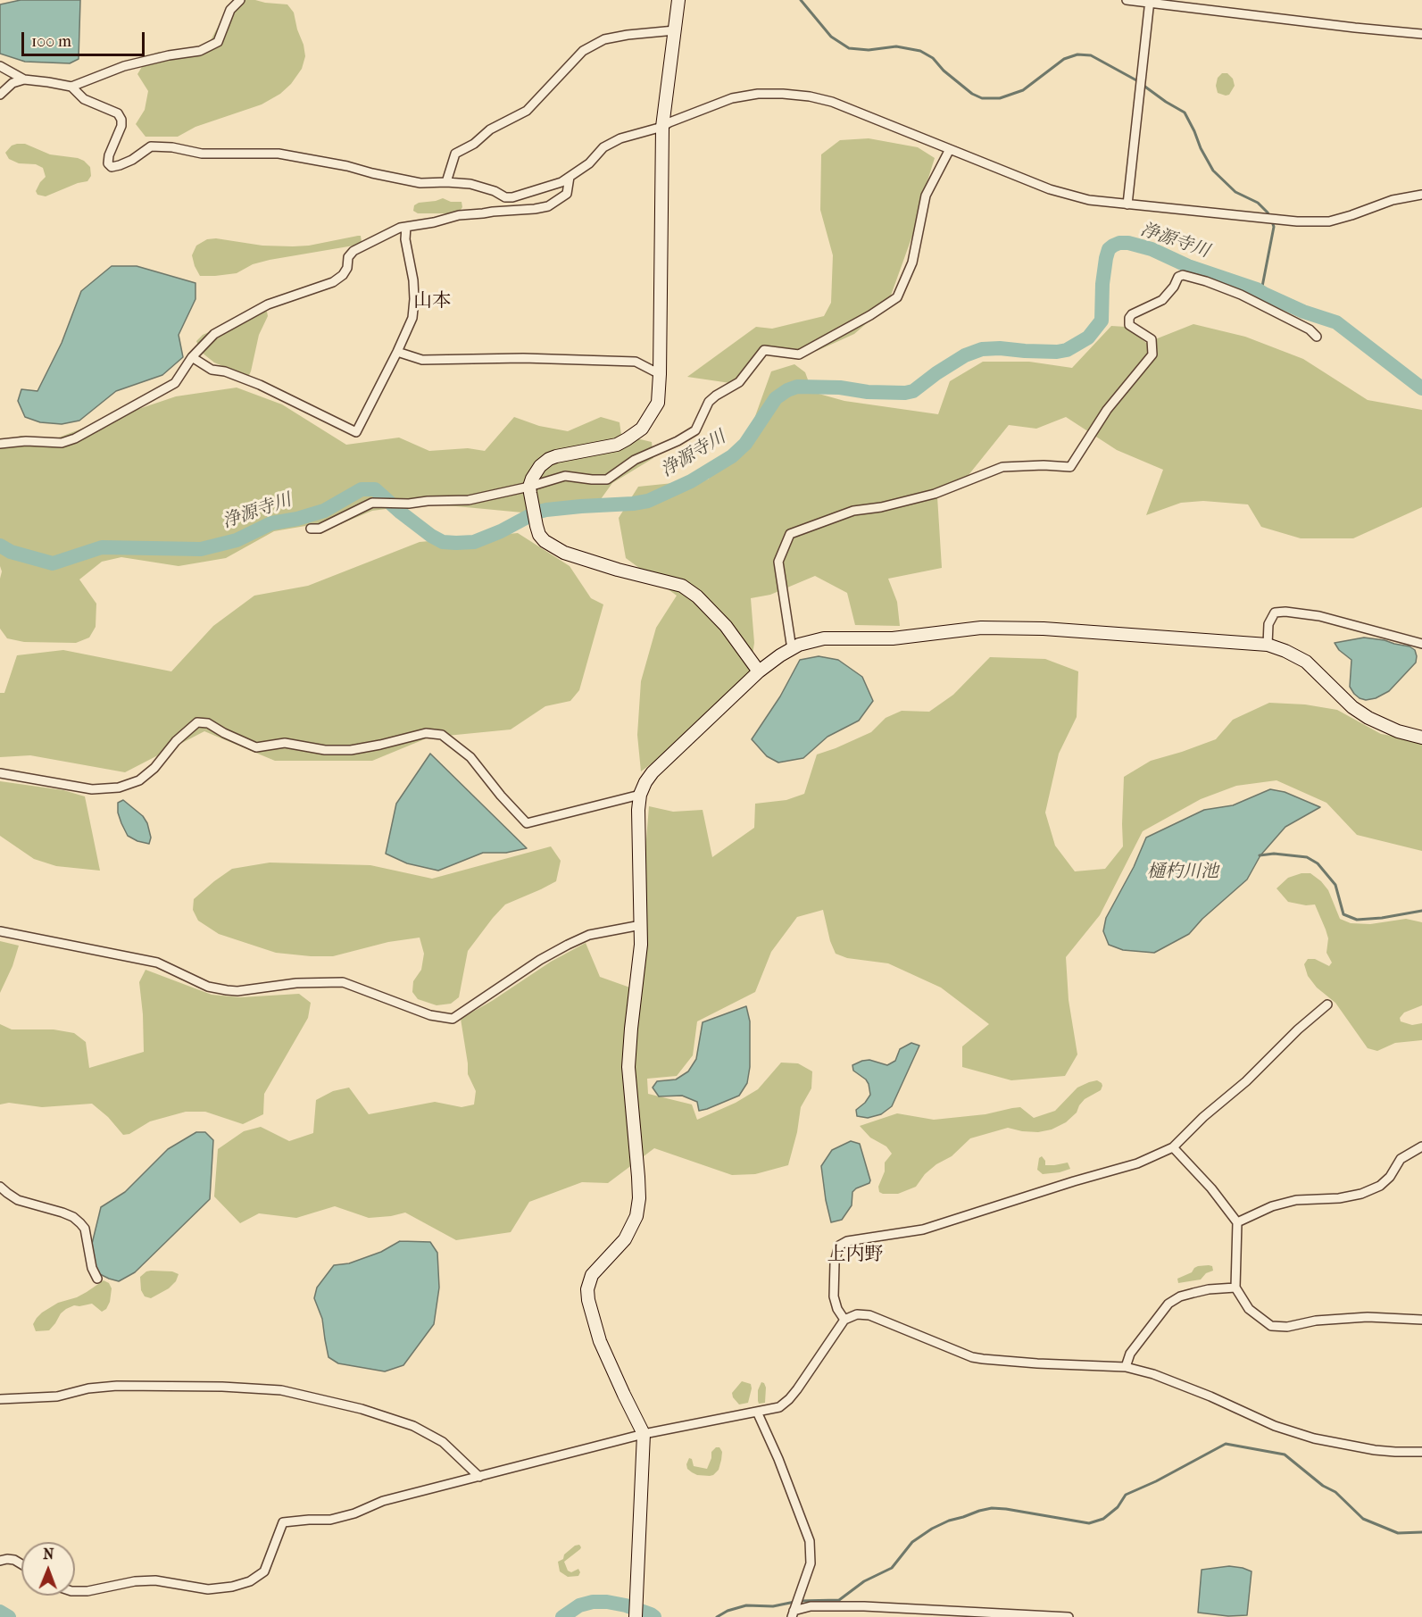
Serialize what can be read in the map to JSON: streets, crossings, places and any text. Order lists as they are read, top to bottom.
{
  "districts": ["山本", "上内野"],
  "water": ["浄源寺川", "樋杓川池"],
  "scale_bar": "100 m",
  "north": "top"
}
